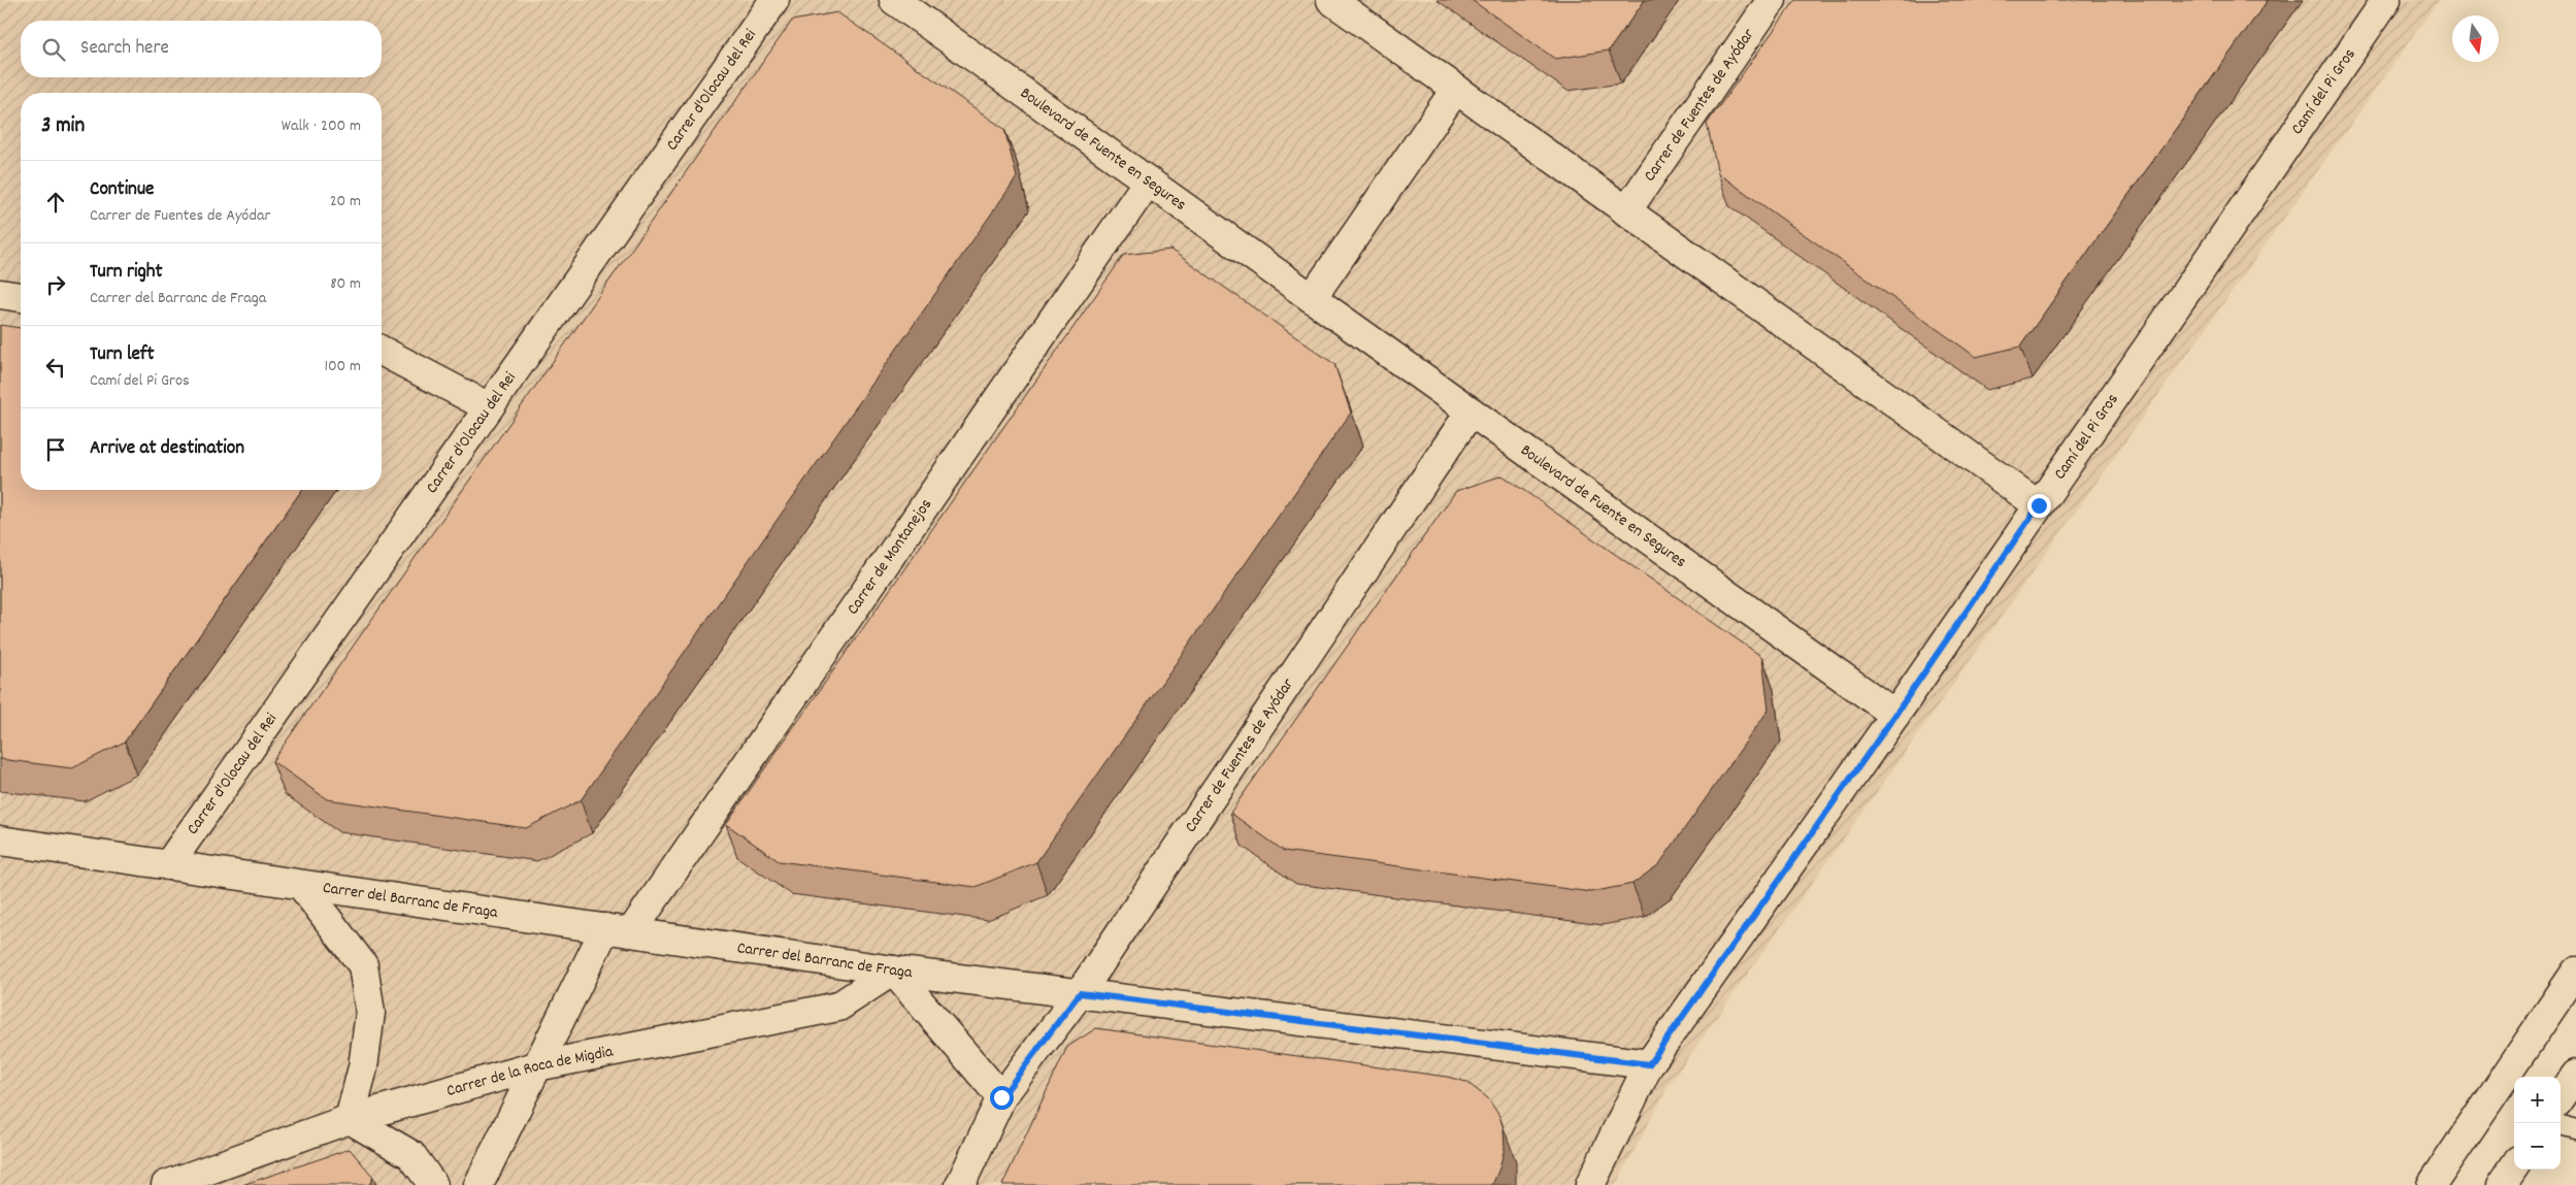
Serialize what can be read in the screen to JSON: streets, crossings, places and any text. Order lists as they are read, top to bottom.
{
  "streets": {
    "street": [
      "Carrer d'Olocau del Rei",
      "Camí del Pi Gros",
      "Carrer de Fuentes de Ayódar",
      "Boulevard de Fuente en Segures",
      "Carrer de Montanejos",
      "Carrer del Barranc de Fraga",
      "Carrer de la Roca de Migdia"
    ]
  },
  "crossings": [
    ["Carrer d'Olocau del Rei", "Carrer del Barranc de Fraga"],
    ["Camí del Pi Gros", "Boulevard de Fuente en Segures"],
    ["Camí del Pi Gros", "Carrer del Barranc de Fraga"],
    ["Carrer de Fuentes de Ayódar", "Boulevard de Fuente en Segures"],
    ["Carrer de Fuentes de Ayódar", "Carrer del Barranc de Fraga"],
    ["Boulevard de Fuente en Segures", "Carrer de Montanejos"],
    ["Carrer de Montanejos", "Carrer del Barranc de Fraga"],
    ["Carrer de Montanejos", "Carrer de la Roca de Migdia"],
    ["Carrer del Barranc de Fraga", "Carrer de la Roca de Migdia"]
  ],
  "north": "bottom",
  "page": {
    "search": "Search here",
    "heading": ["3 min", "Walk · 200 m"],
    "list": [
      ["Continue", "Carrer de Fuentes de Ayódar", "20 m"],
      ["Turn right", "Carrer del Barranc de Fraga", "80 m"],
      ["Turn left", "Camí del Pi Gros", "100 m"],
      "Arrive at destination"
    ],
    "map_buttons": ["+", "−"]
  }
}
